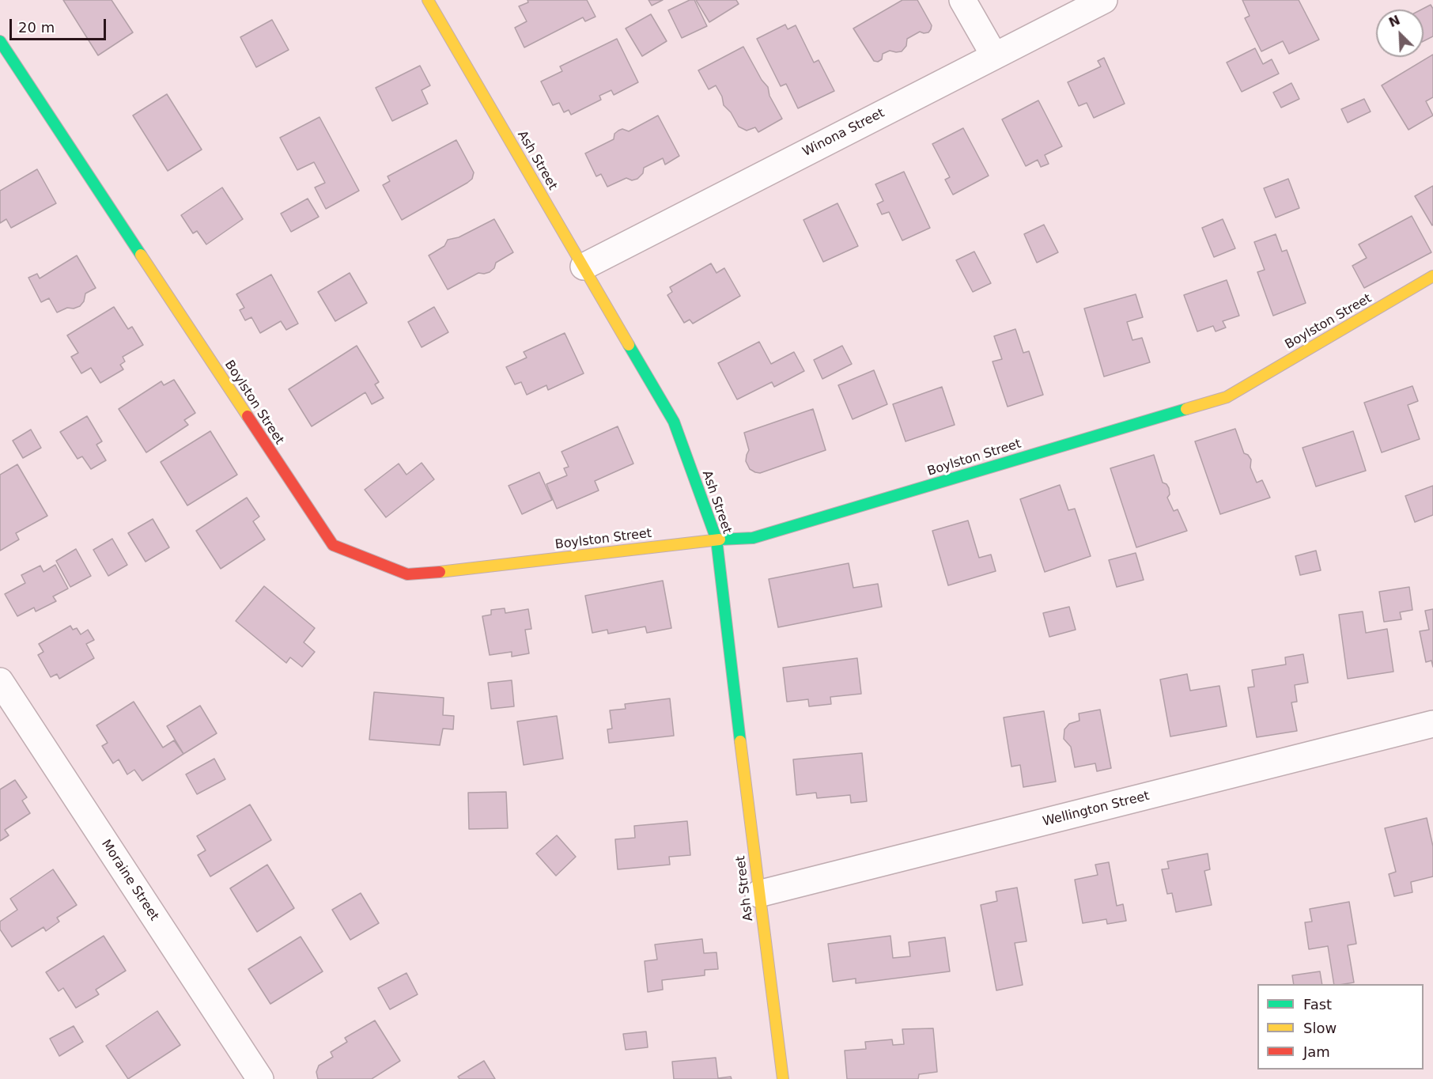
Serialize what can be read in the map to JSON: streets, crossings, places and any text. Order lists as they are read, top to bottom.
{
  "streets": {
    "street": [
      "Winona Street",
      "Ash Street",
      "Boylston Street",
      "Wellington Street",
      "Moraine Street"
    ]
  },
  "crossings": [
    ["Winona Street", "Ash Street"],
    ["Ash Street", "Boylston Street"],
    ["Ash Street", "Wellington Street"]
  ],
  "legend": ["Fast", "Slow", "Jam"],
  "scale_bar": "20 m",
  "north": "top left"
}
